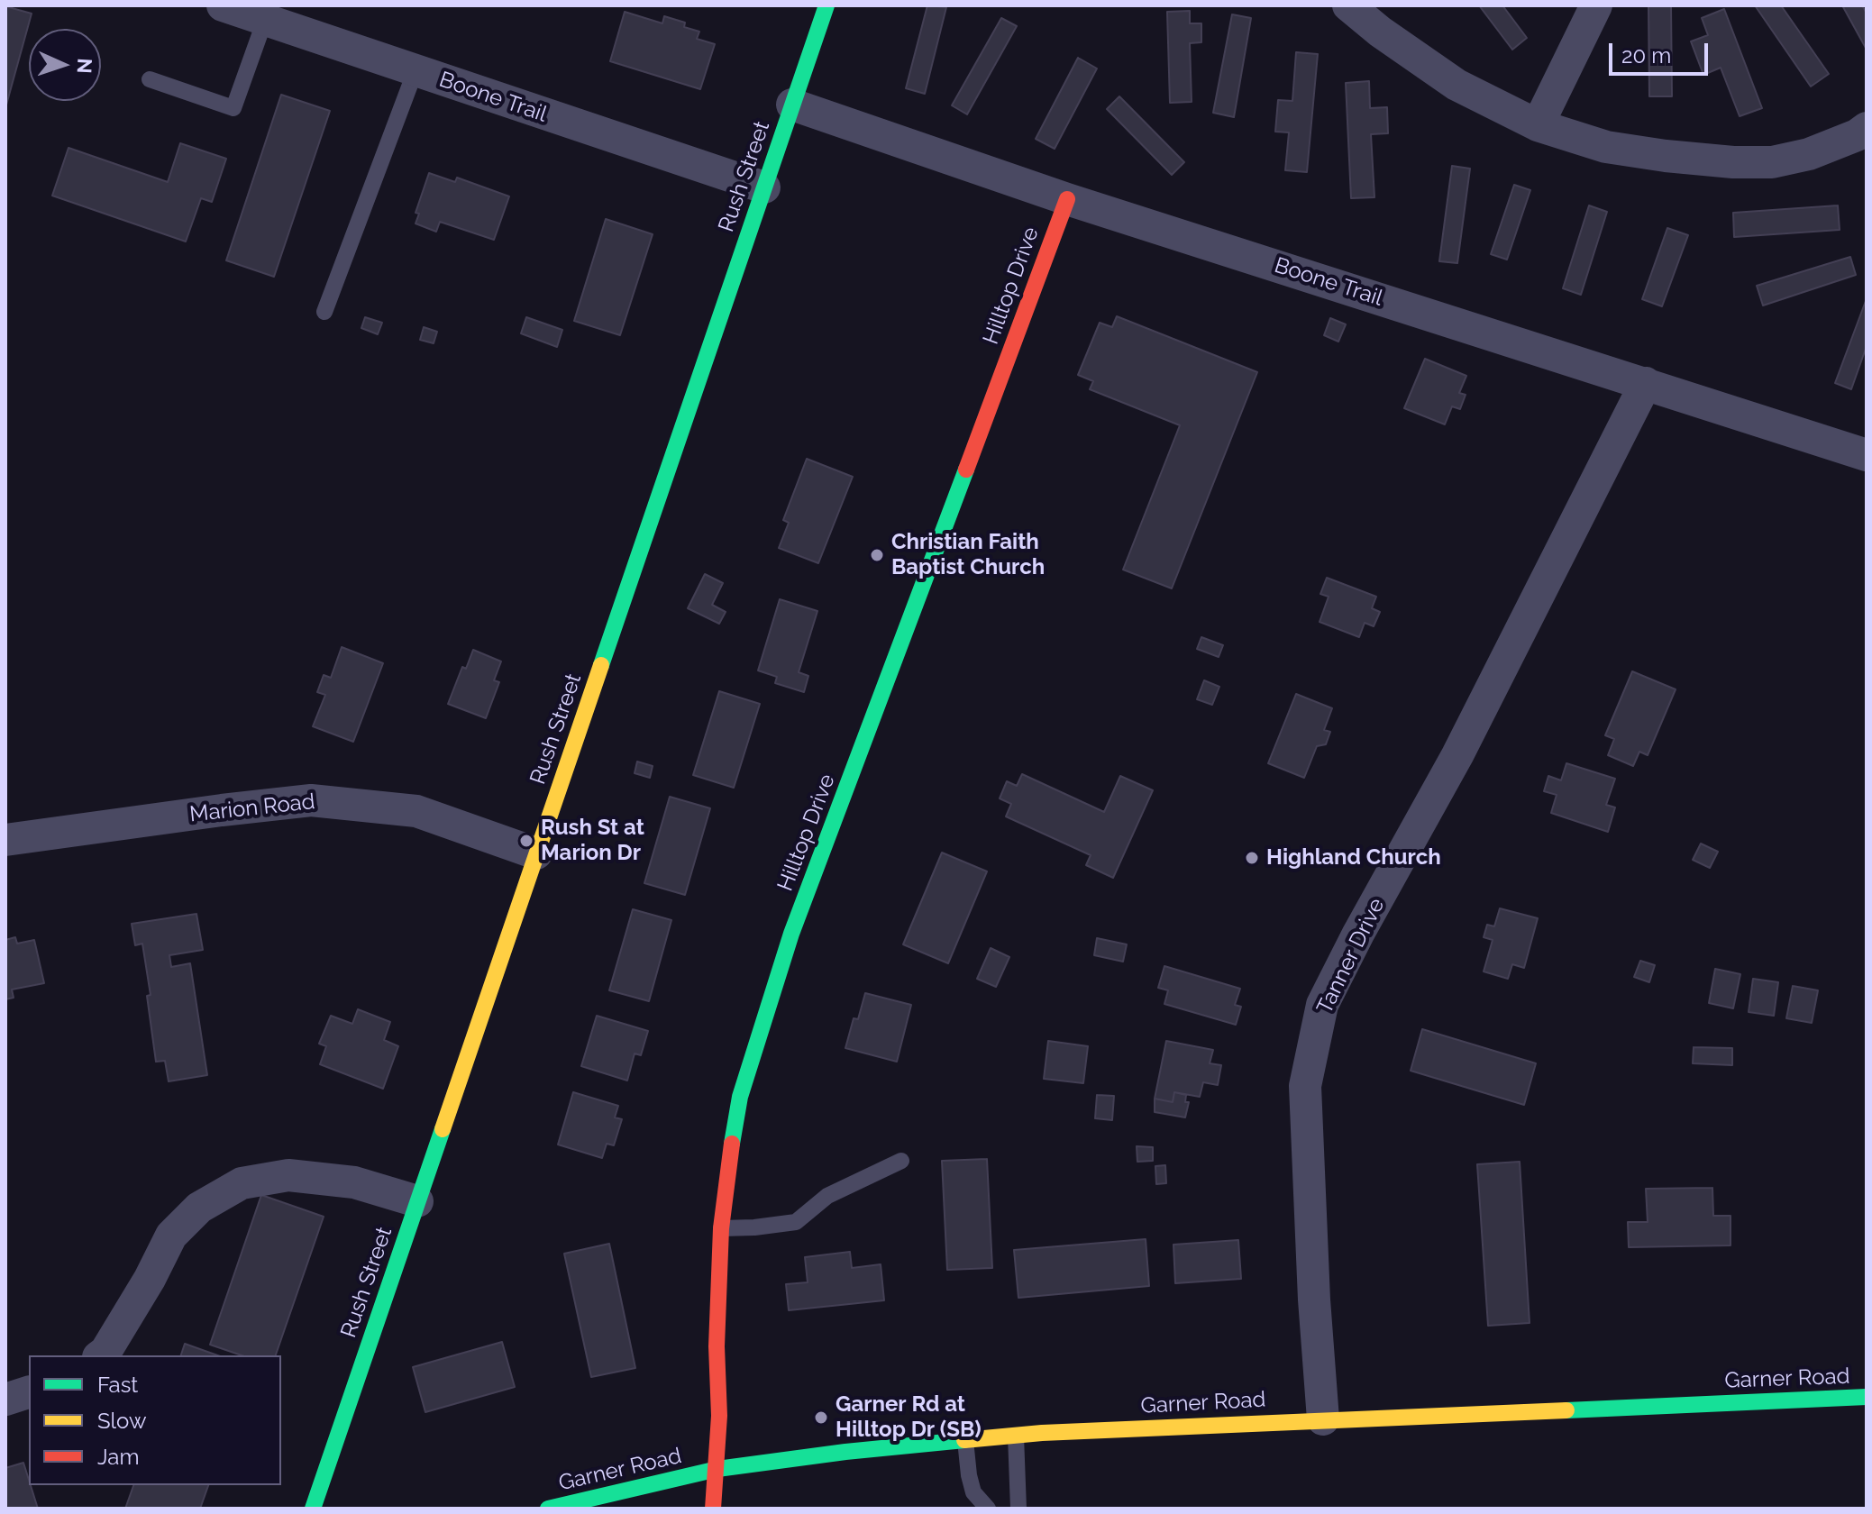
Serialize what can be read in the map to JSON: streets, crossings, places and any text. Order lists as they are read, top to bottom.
{
  "streets": {
    "street": [
      "Boone Trail",
      "Rush Street",
      "Hilltop Drive",
      "Marion Road",
      "Tanner Drive",
      "Garner Road"
    ]
  },
  "crossings": [
    ["Boone Trail", "Rush Street"],
    ["Boone Trail", "Hilltop Drive"],
    ["Boone Trail", "Tanner Drive"],
    ["Rush Street", "Marion Road"],
    ["Hilltop Drive", "Garner Road"],
    ["Tanner Drive", "Garner Road"]
  ],
  "places": [
    "Christian Faith Baptist Church",
    "Rush St at Marion Dr",
    "Highland Church",
    "Garner Rd at Hilltop Dr (SB)"
  ],
  "legend": ["Fast", "Slow", "Jam"],
  "scale_bar": "20 m",
  "north": "right"
}
